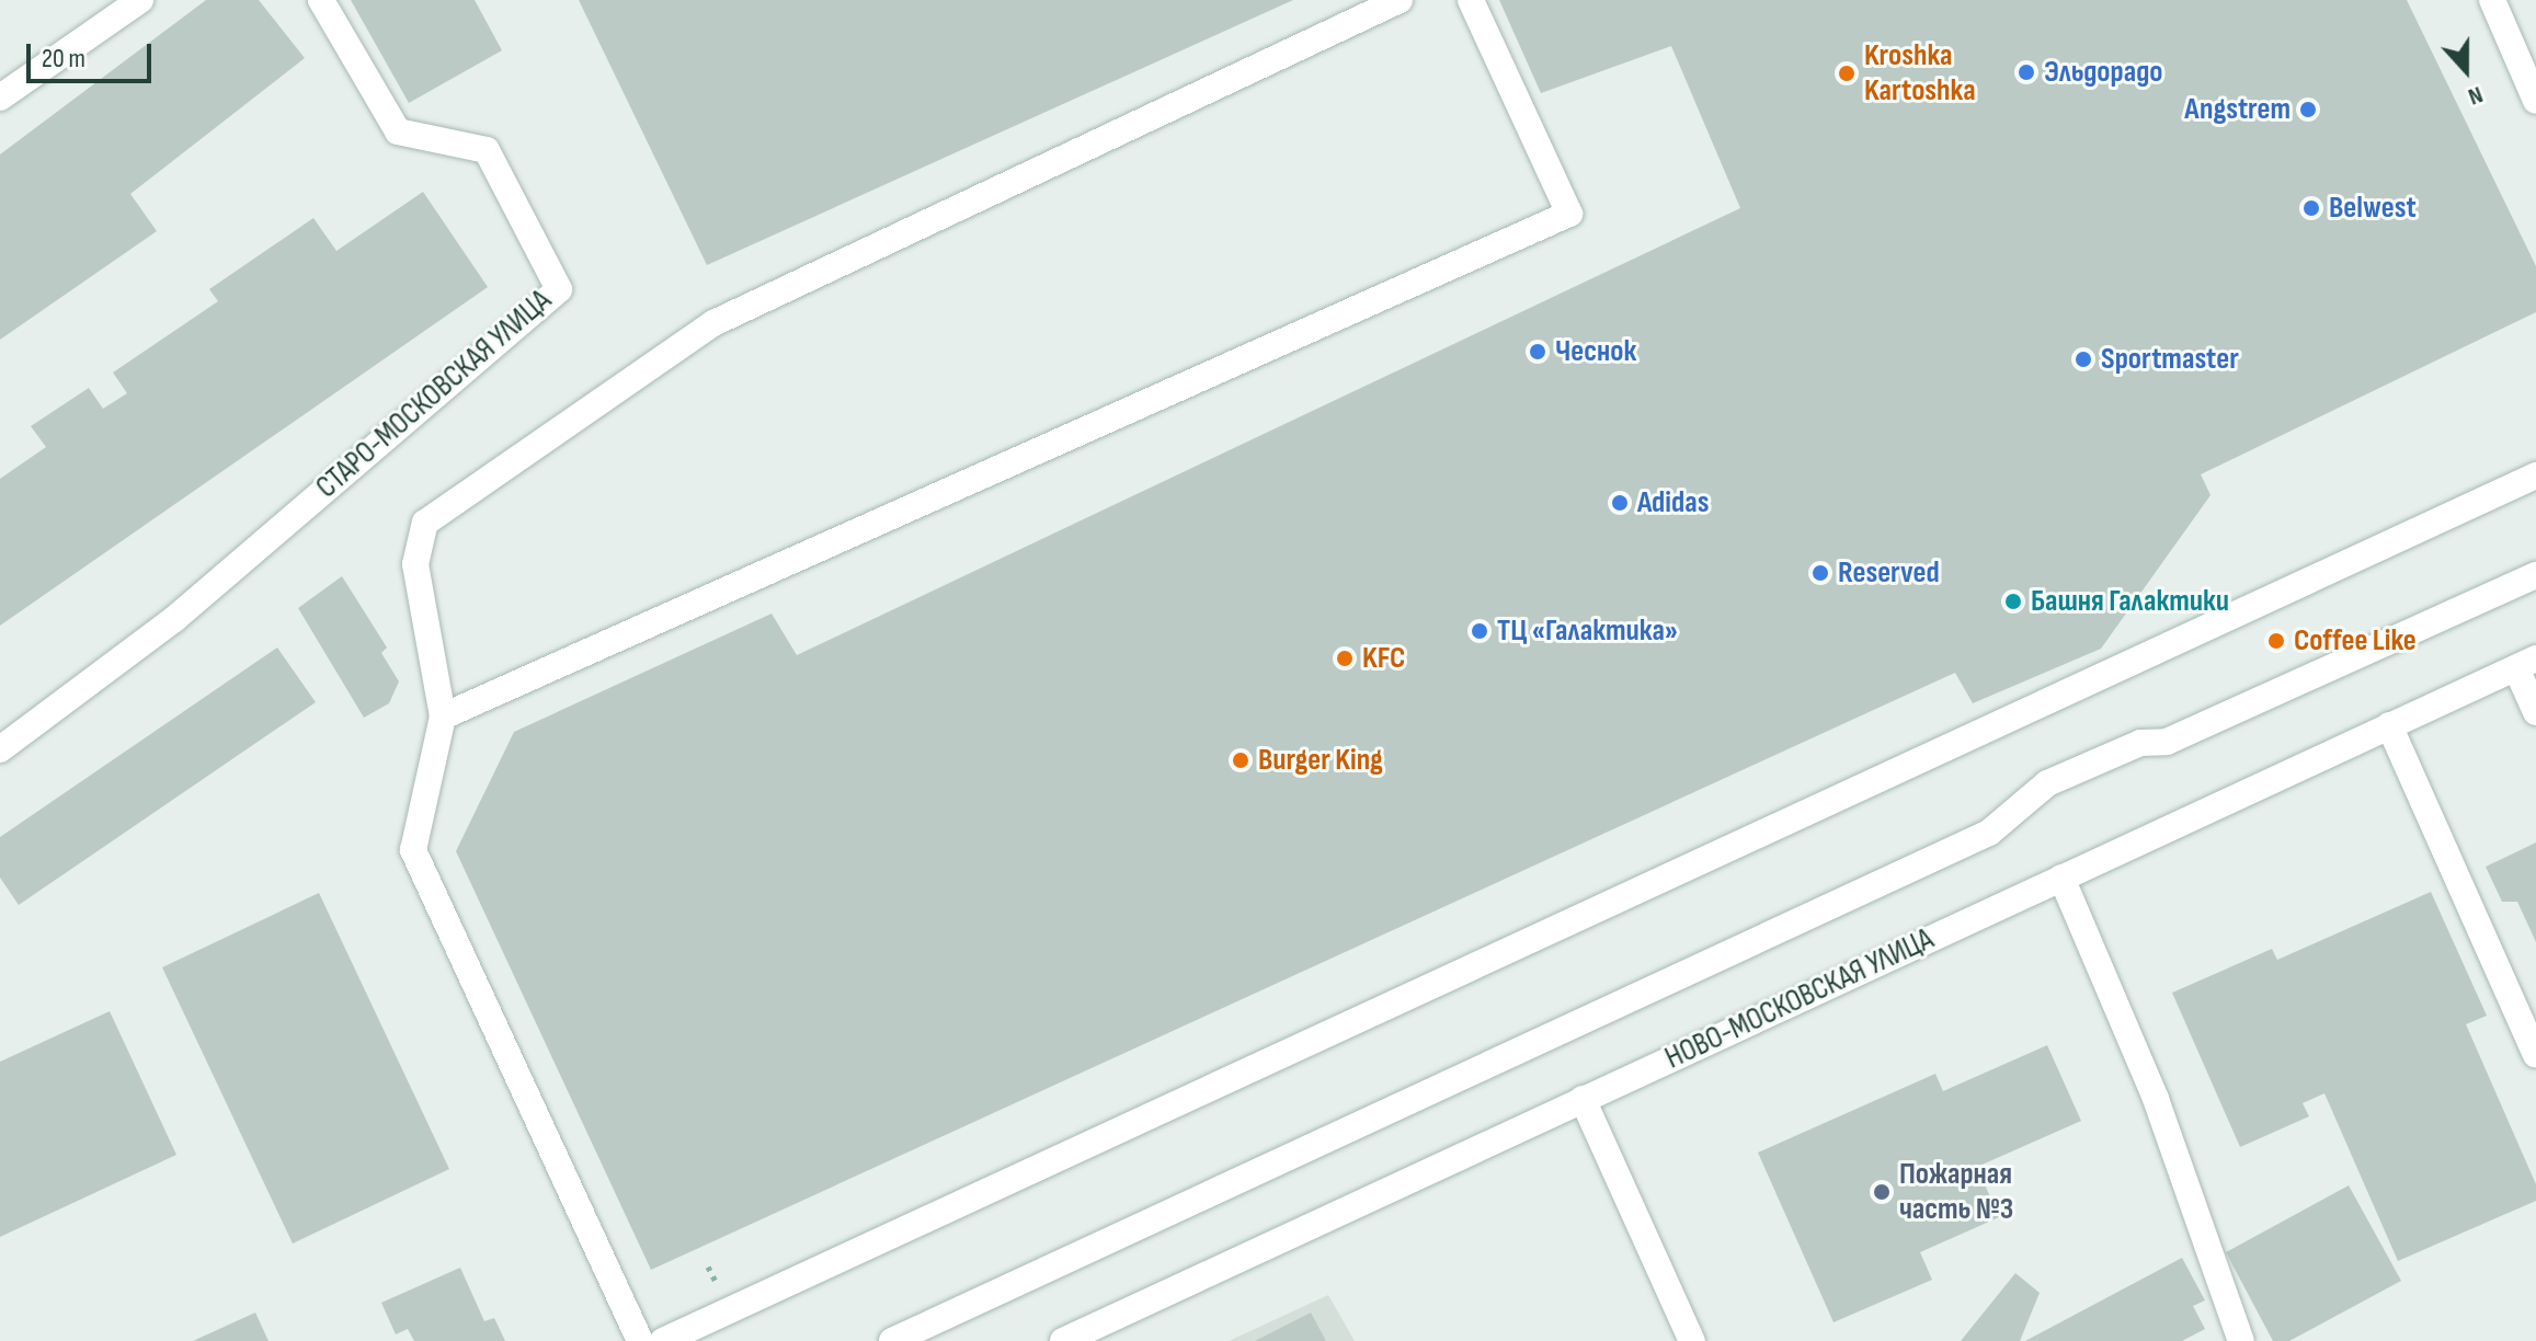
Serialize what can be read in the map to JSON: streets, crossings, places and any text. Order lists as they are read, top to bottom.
{
  "streets": {
    "street": ["СТАРО-МОСКОВСКАЯ УЛИЦА", "НОВО-МОСКОВСКАЯ УЛИЦА"]
  },
  "places": [
    "Эльдорадо",
    "Kroshka Kartoshka",
    "Angstrem",
    "Belwest",
    "Чеснок",
    "Sportmaster",
    "Adidas",
    "Reserved",
    "Башня Галактики",
    "ТЦ «Галактика»",
    "Coffee Like",
    "KFC",
    "Burger King",
    "Пожарная часть №3"
  ],
  "scale_bar": "20 m",
  "north": "bottom"
}
